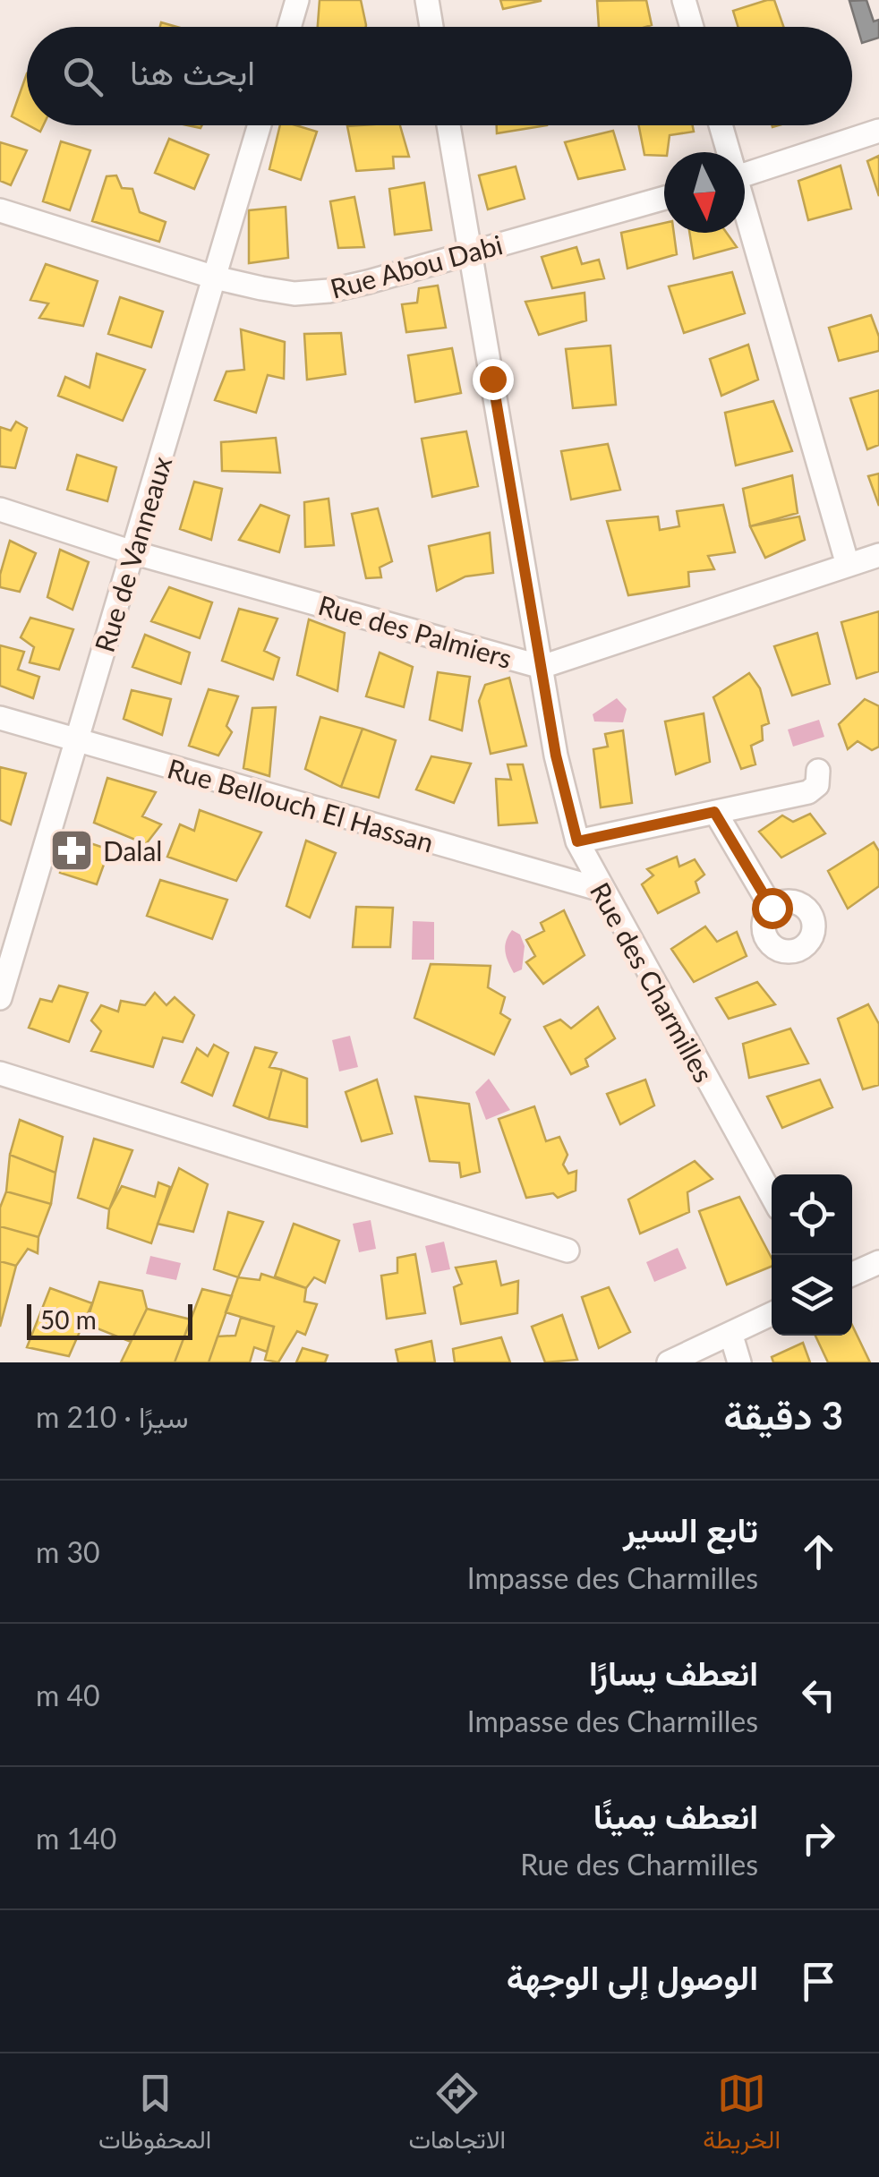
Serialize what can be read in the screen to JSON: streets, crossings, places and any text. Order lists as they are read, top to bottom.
{
  "streets": {
    "street": [
      "Rue Abou Dabi",
      "Rue de Vanneaux",
      "Rue des Palmiers",
      "Rue Bellouch El Hassan",
      "Rue des Charmilles"
    ]
  },
  "crossings": [
    ["Rue Abou Dabi", "Rue de Vanneaux"],
    ["Rue Abou Dabi", "Rue des Charmilles"],
    ["Rue de Vanneaux", "Rue des Palmiers"],
    ["Rue de Vanneaux", "Rue Bellouch El Hassan"],
    ["Rue des Palmiers", "Rue des Charmilles"],
    ["Rue Bellouch El Hassan", "Rue des Charmilles"]
  ],
  "places": {
    "pharmacy": ["Dalal"]
  },
  "scale_bar": "50 m",
  "north": "bottom",
  "page": {
    "search": "ابحث هنا",
    "scale": "50 m",
    "heading": ["3 دقيقة", "سيرًا · 210 m"],
    "list": [
      ["تابع السير", "Impasse des Charmilles", "30 m"],
      ["انعطف يسارًا", "Impasse des Charmilles", "40 m"],
      ["انعطف يمينًا", "Rue des Charmilles", "140 m"],
      "الوصول إلى الوجهة"
    ],
    "nav": ["الخريطة", "الاتجاهات", "المحفوظات"]
  }
}
